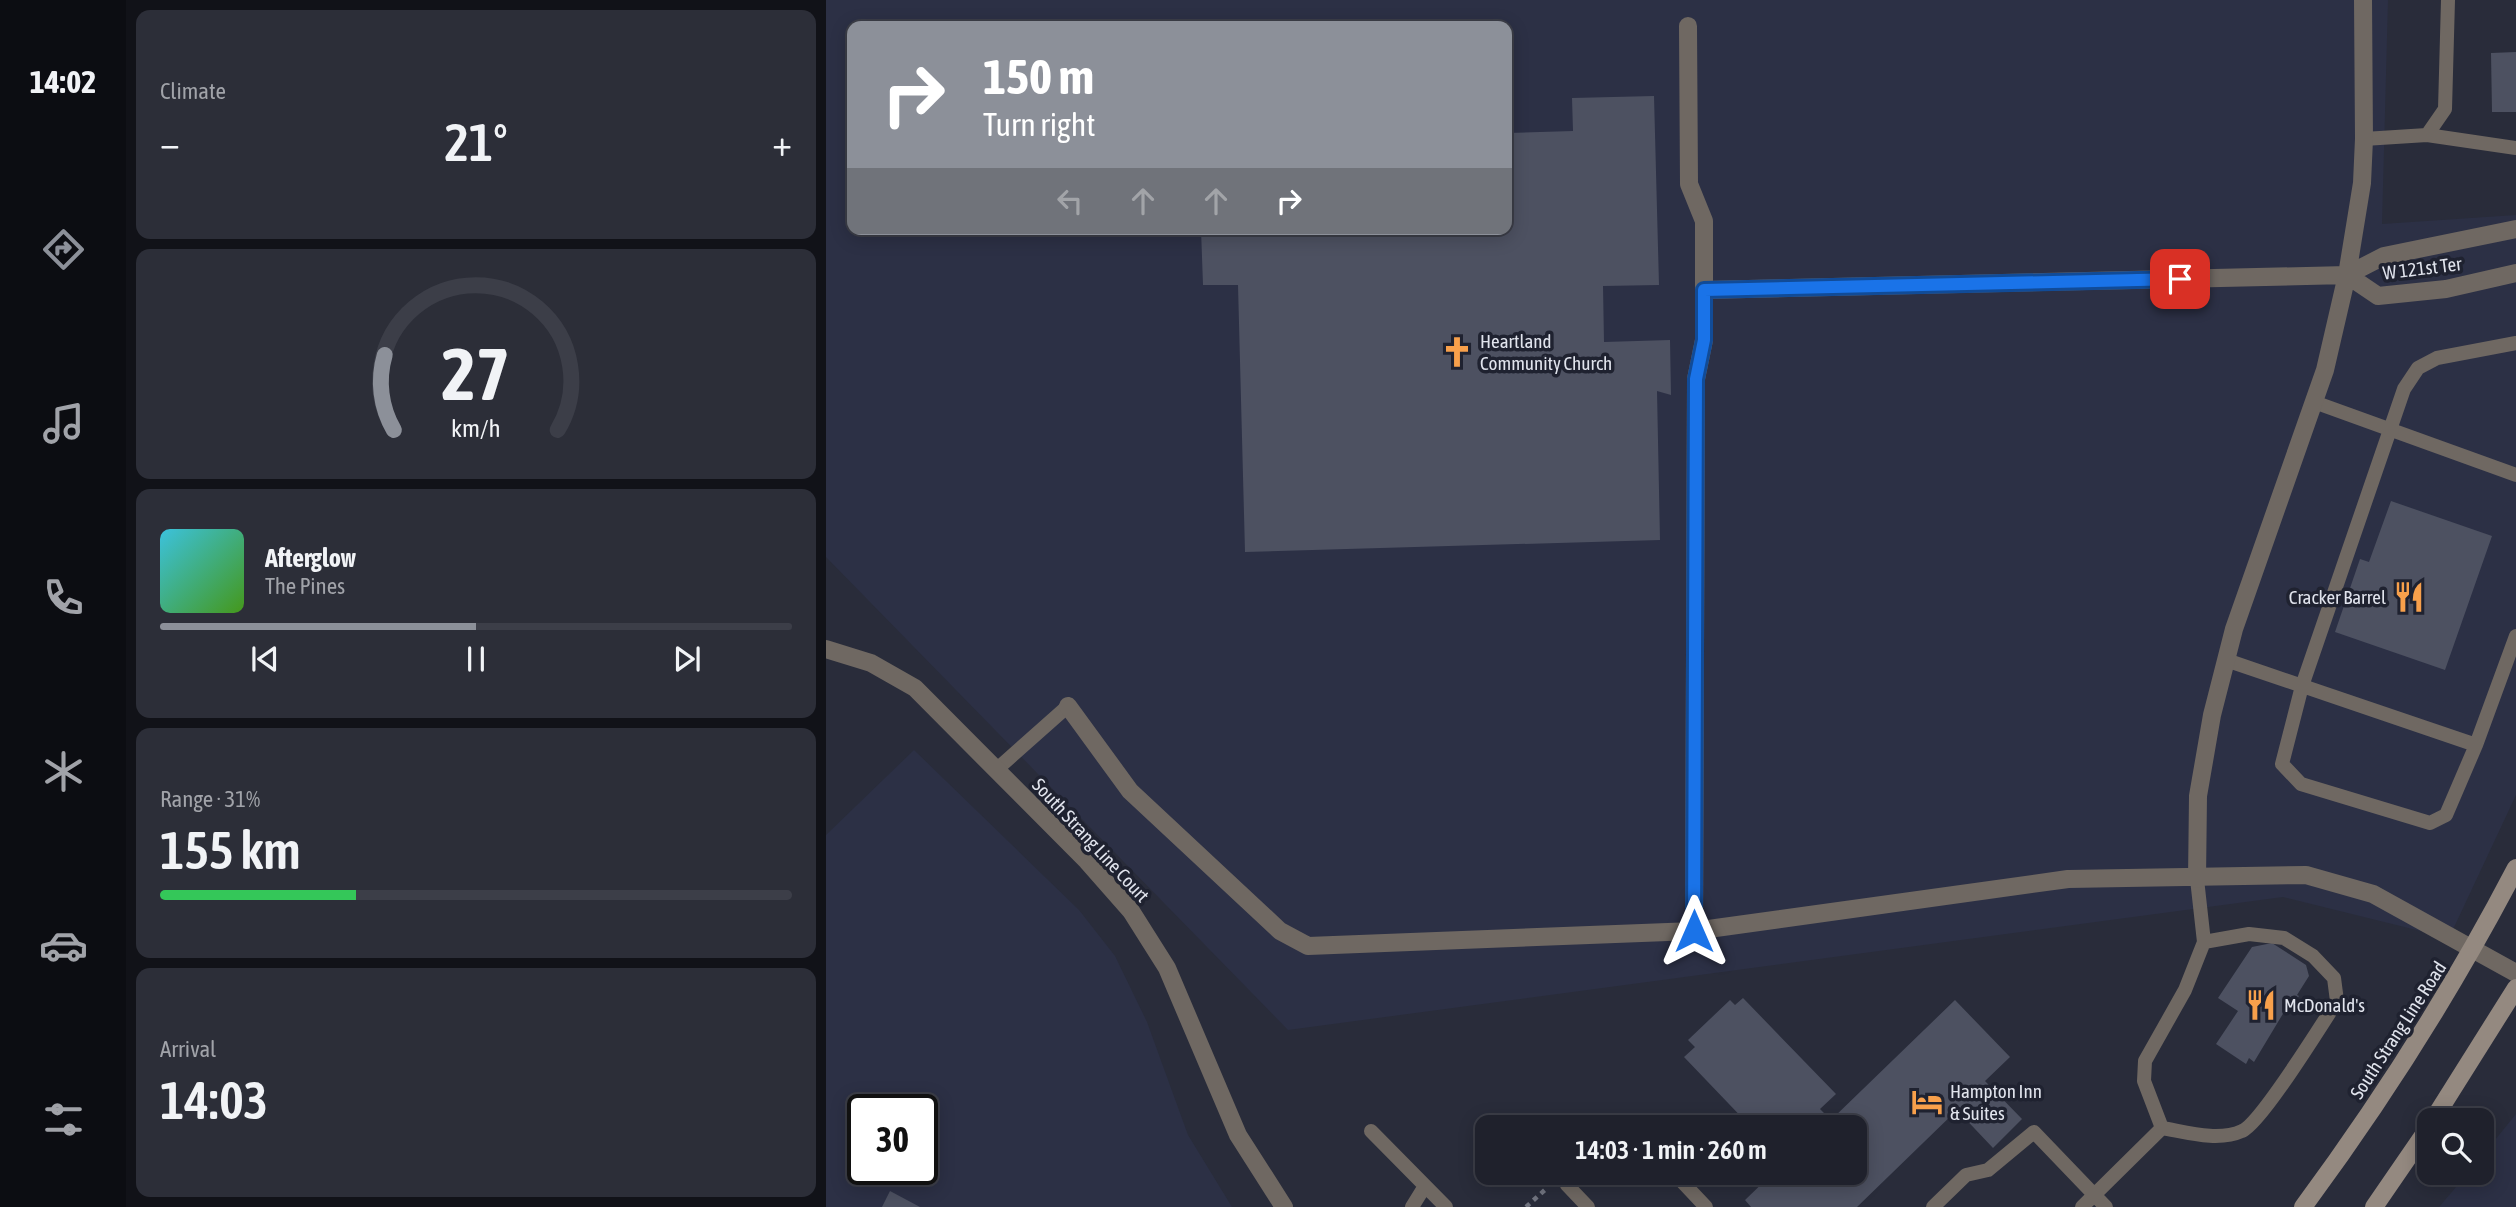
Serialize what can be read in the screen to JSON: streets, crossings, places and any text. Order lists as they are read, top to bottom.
{
  "streets": {
    "main road": ["South Strang Line Road"],
    "street": ["W 121st Ter", "South Strang Line Court"]
  },
  "places": {
    "church": ["Heartland Community Church"],
    "restaurant": ["Cracker Barrel", "McDonald's"],
    "hotel": ["Hampton Inn & Suites"]
  },
  "page": {
    "tabs": "14:02",
    "tile": [
      "Climate",
      ["Range · 31%", "155 km"],
      ["Arrival", "14:03"]
    ],
    "turn": ["150 m", "Turn right"],
    "heat": ["−", "21°", "+"],
    "song": ["Afterglow", "The Pines"],
    "limit": "30",
    "trip": "14:03 · 1 min · 260 m",
    "gauge": ["27", "km/h"]
  }
}
